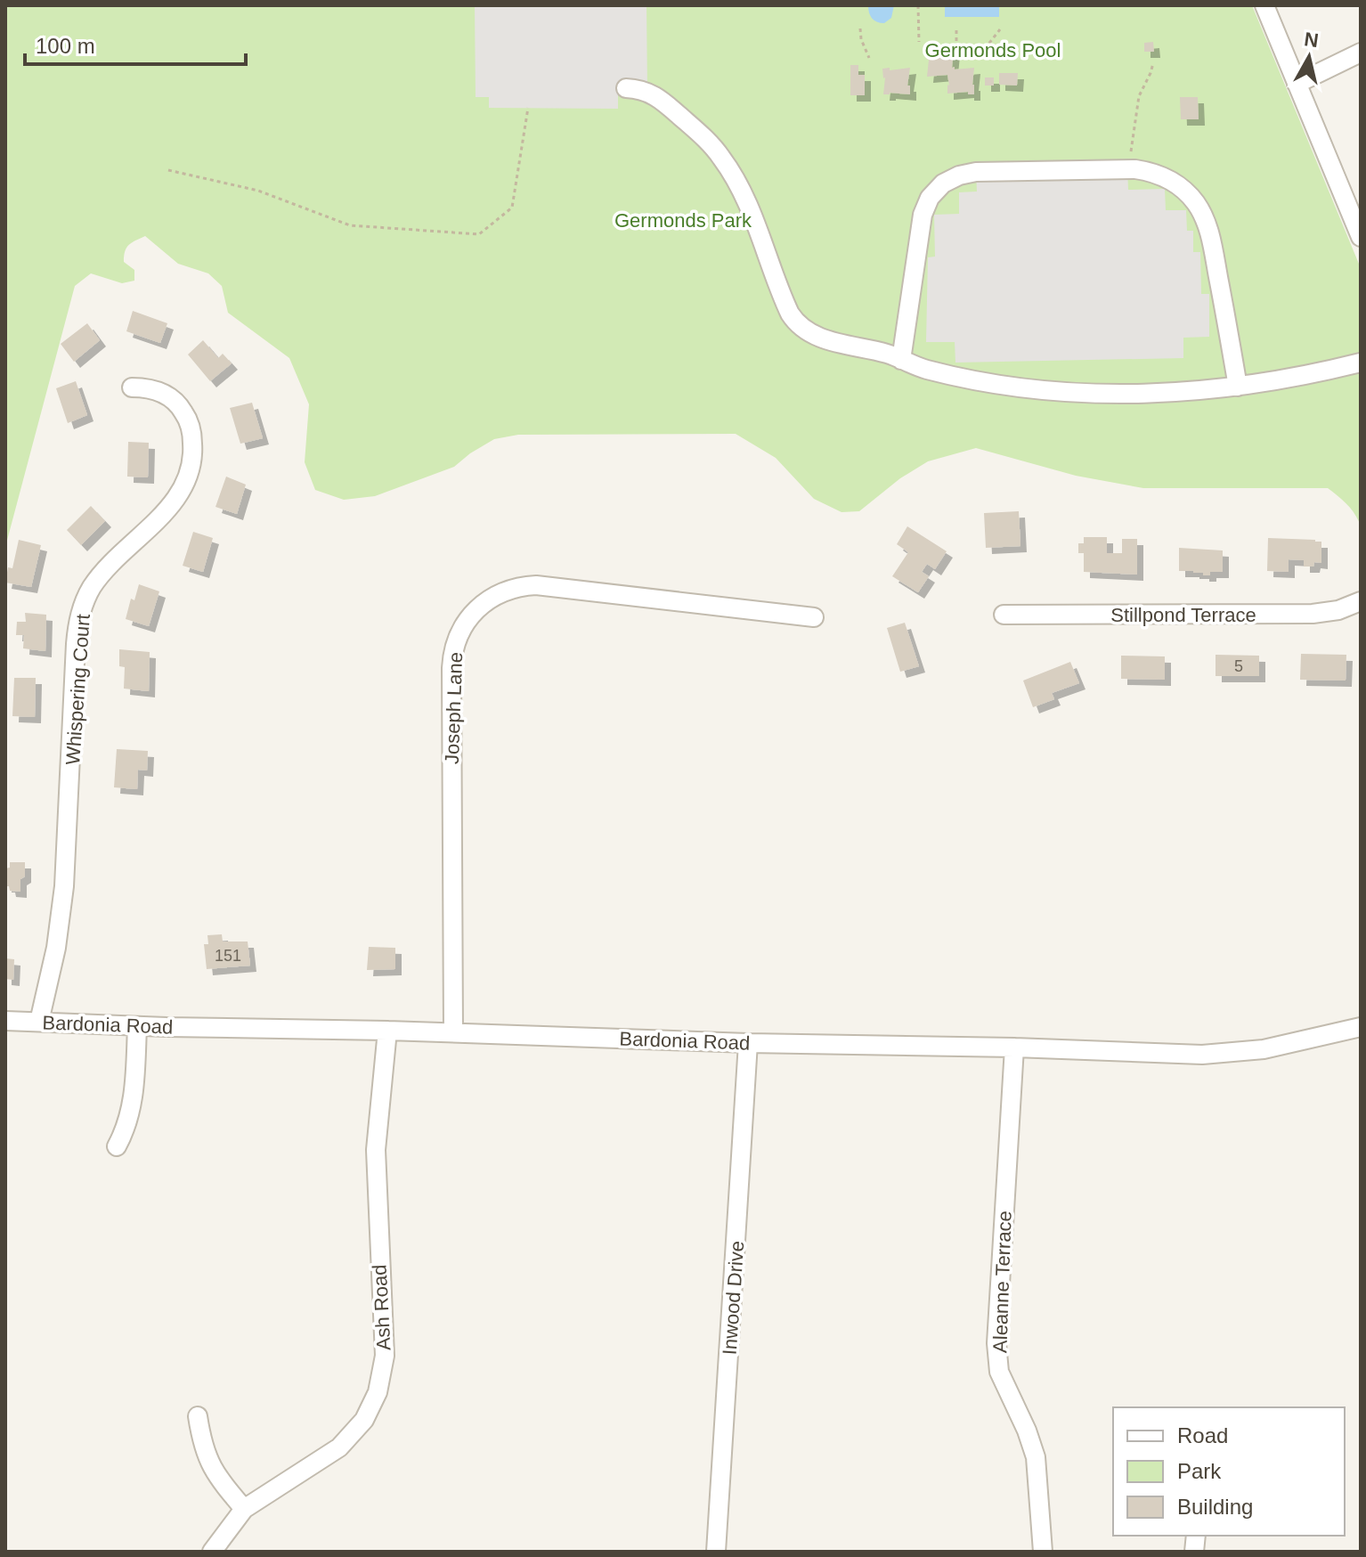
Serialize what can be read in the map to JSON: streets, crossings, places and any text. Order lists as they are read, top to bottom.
{
  "streets": {
    "street": [
      "Stillpond Terrace",
      "Whispering Court",
      "Joseph Lane",
      "Bardonia Road",
      "Aleanne Terrace",
      "Inwood Drive",
      "Ash Road"
    ]
  },
  "crossings": [
    ["Whispering Court", "Bardonia Road"],
    ["Joseph Lane", "Bardonia Road"],
    ["Bardonia Road", "Aleanne Terrace"],
    ["Bardonia Road", "Inwood Drive"],
    ["Bardonia Road", "Ash Road"]
  ],
  "parks": ["Germonds Pool", "Germonds Park"],
  "house_numbers": ["5", "151"],
  "legend": ["Road", "Park", "Building"],
  "scale_bar": "100 m",
  "north": "top"
}
